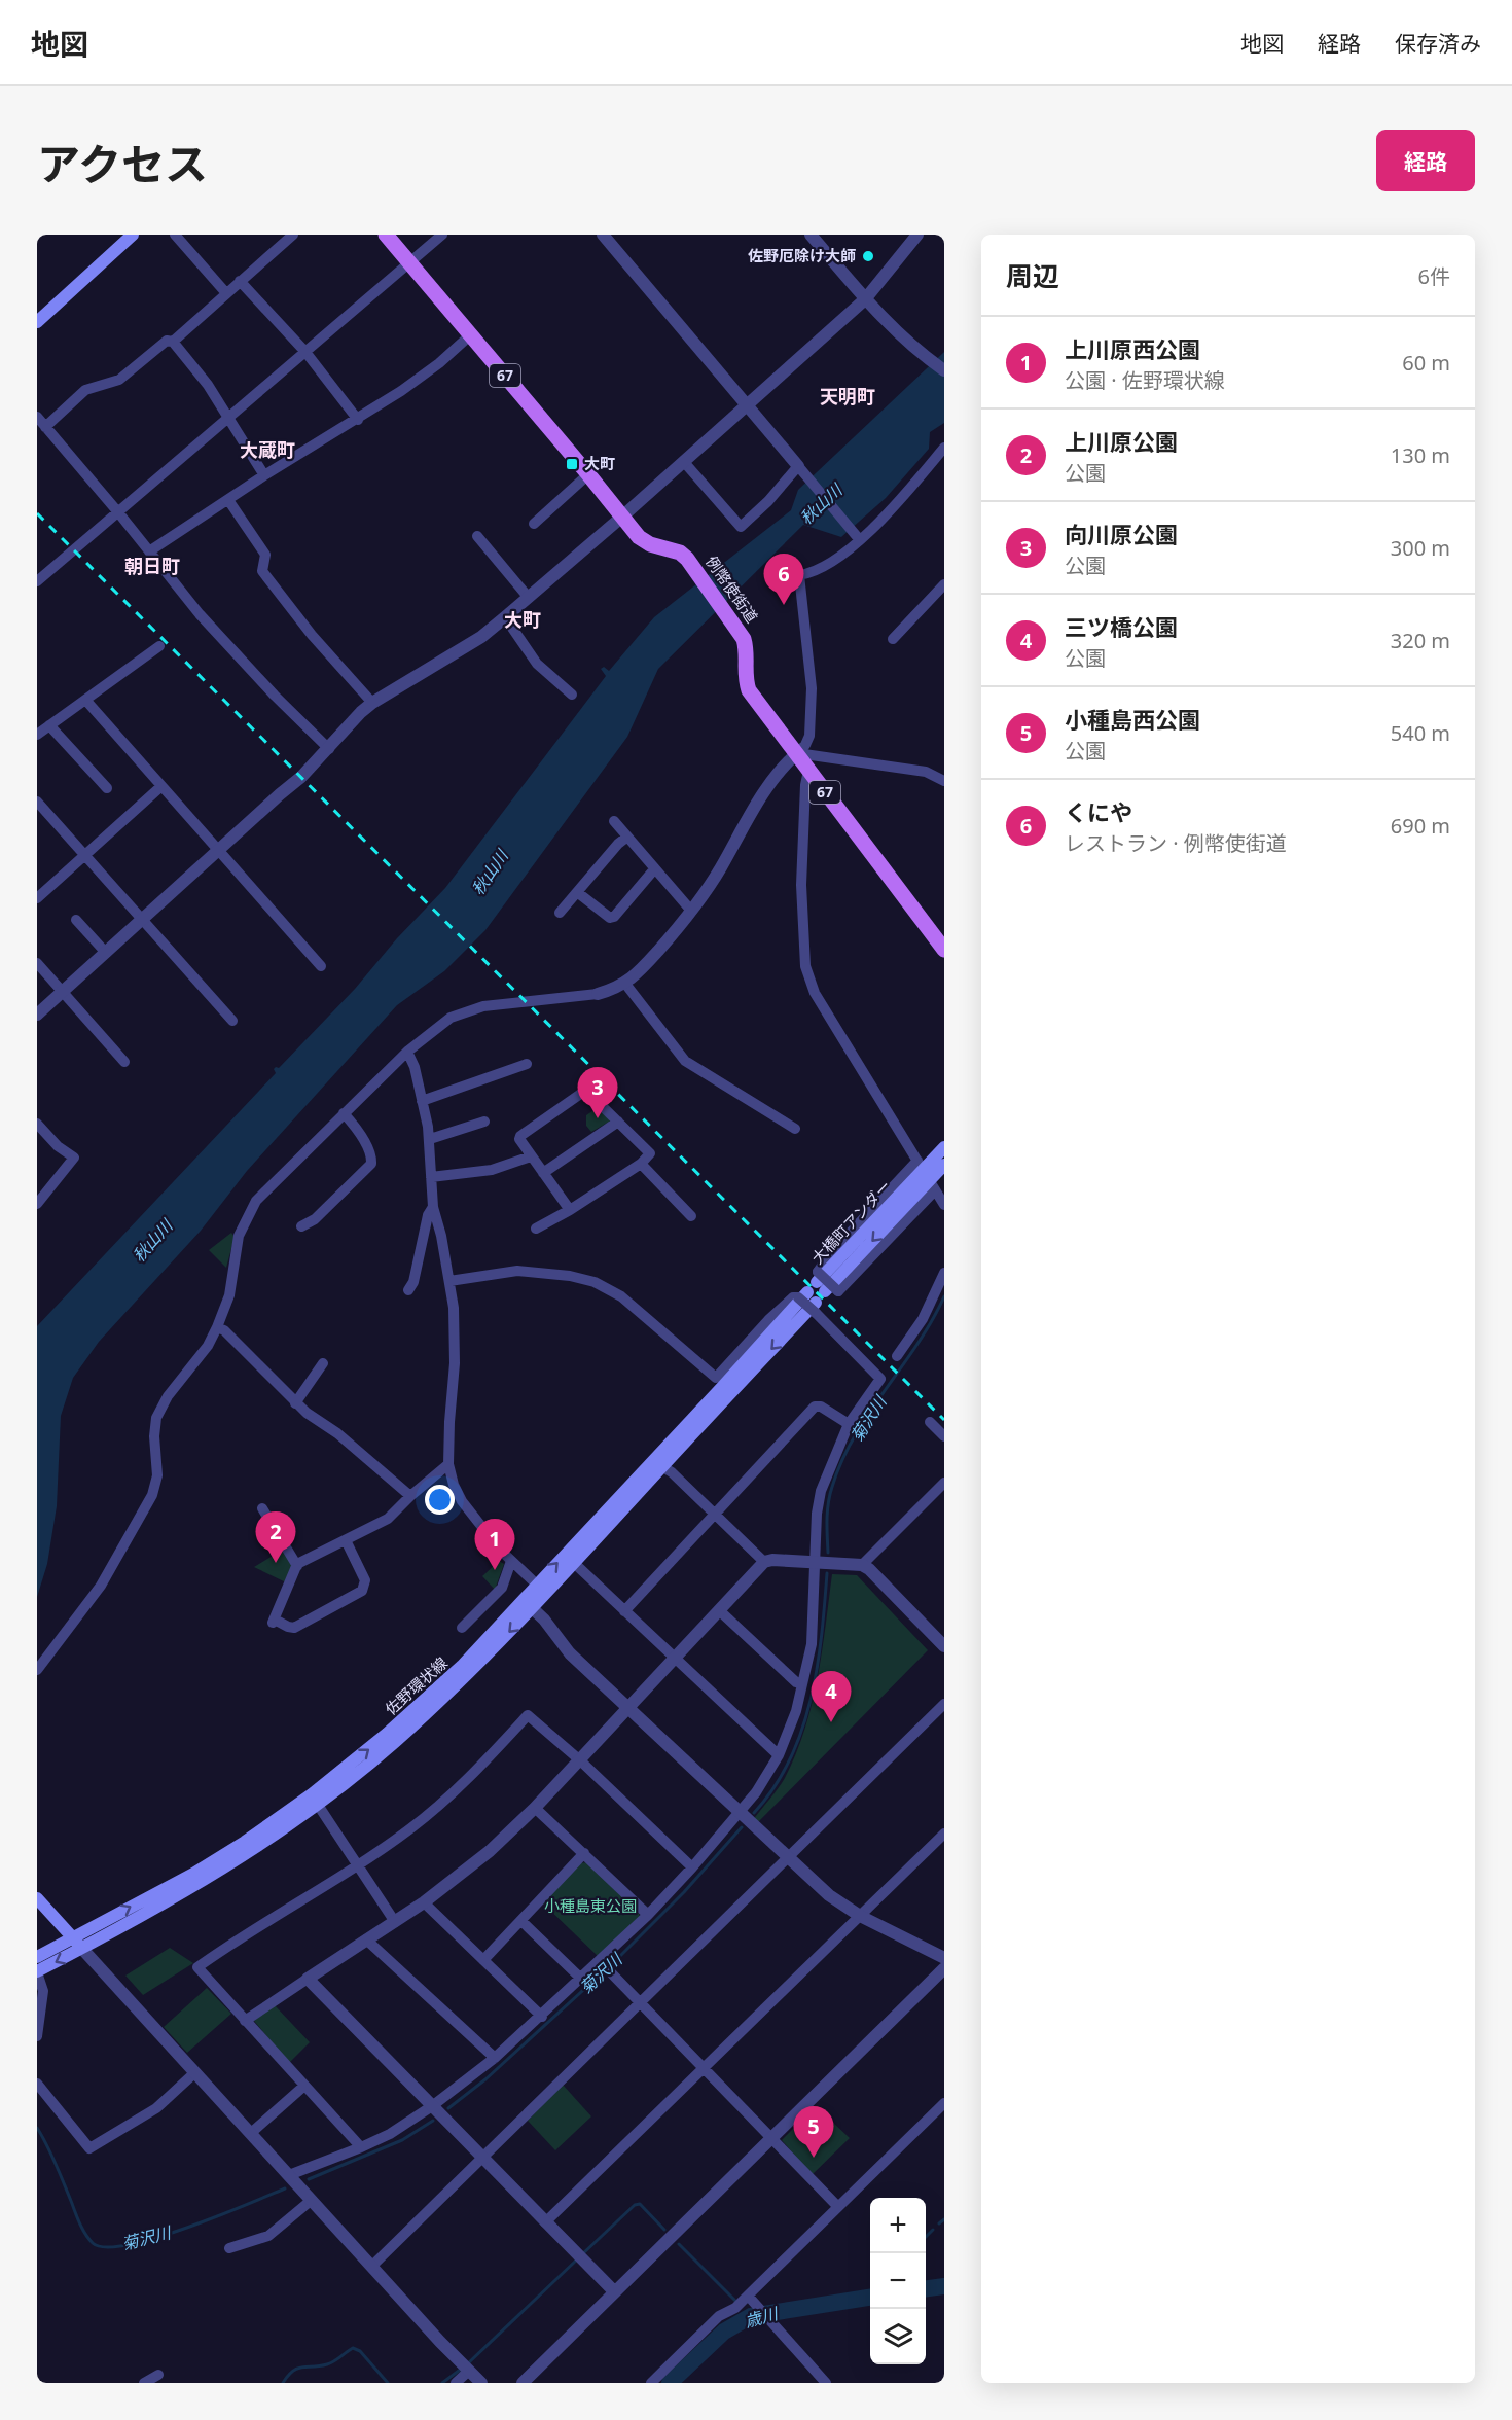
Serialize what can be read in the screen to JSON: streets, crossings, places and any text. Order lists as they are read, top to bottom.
{
  "streets": {
    "main road": [
      "67",
      "例幣使街道",
      "大橋町アンダー",
      "佐野環状線"
    ]
  },
  "districts": [
    "天明町",
    "大蔵町",
    "朝日町",
    "大町"
  ],
  "water": ["秋山川", "菊沢川", "歳川"],
  "parks": ["小種島東公園"],
  "places": {
    "other": ["佐野厄除け大師"],
    "transit": ["大町"]
  },
  "page": {
    "header": "地図",
    "nav": ["地図", "経路", "保存済み"],
    "title": "アクセス",
    "buttons": "経路",
    "heading": ["周辺", "6件"],
    "list": [
      {
        "mark": "1",
        "name": "上川原西公園",
        "note": "公園 · 佐野環状線",
        "value": "60 m"
      },
      {
        "mark": "2",
        "name": "上川原公園",
        "note": "公園",
        "value": "130 m"
      },
      {
        "mark": "3",
        "name": "向川原公園",
        "note": "公園",
        "value": "300 m"
      },
      {
        "mark": "4",
        "name": "三ツ橋公園",
        "note": "公園",
        "value": "320 m"
      },
      {
        "mark": "5",
        "name": "小種島西公園",
        "note": "公園",
        "value": "540 m"
      },
      {
        "mark": "6",
        "name": "くにや",
        "note": "レストラン · 例幣使街道",
        "value": "690 m"
      }
    ],
    "pins": [
      "6",
      "3",
      "2",
      "1",
      "4",
      "5"
    ],
    "map_buttons": ["+", "−"]
  }
}
